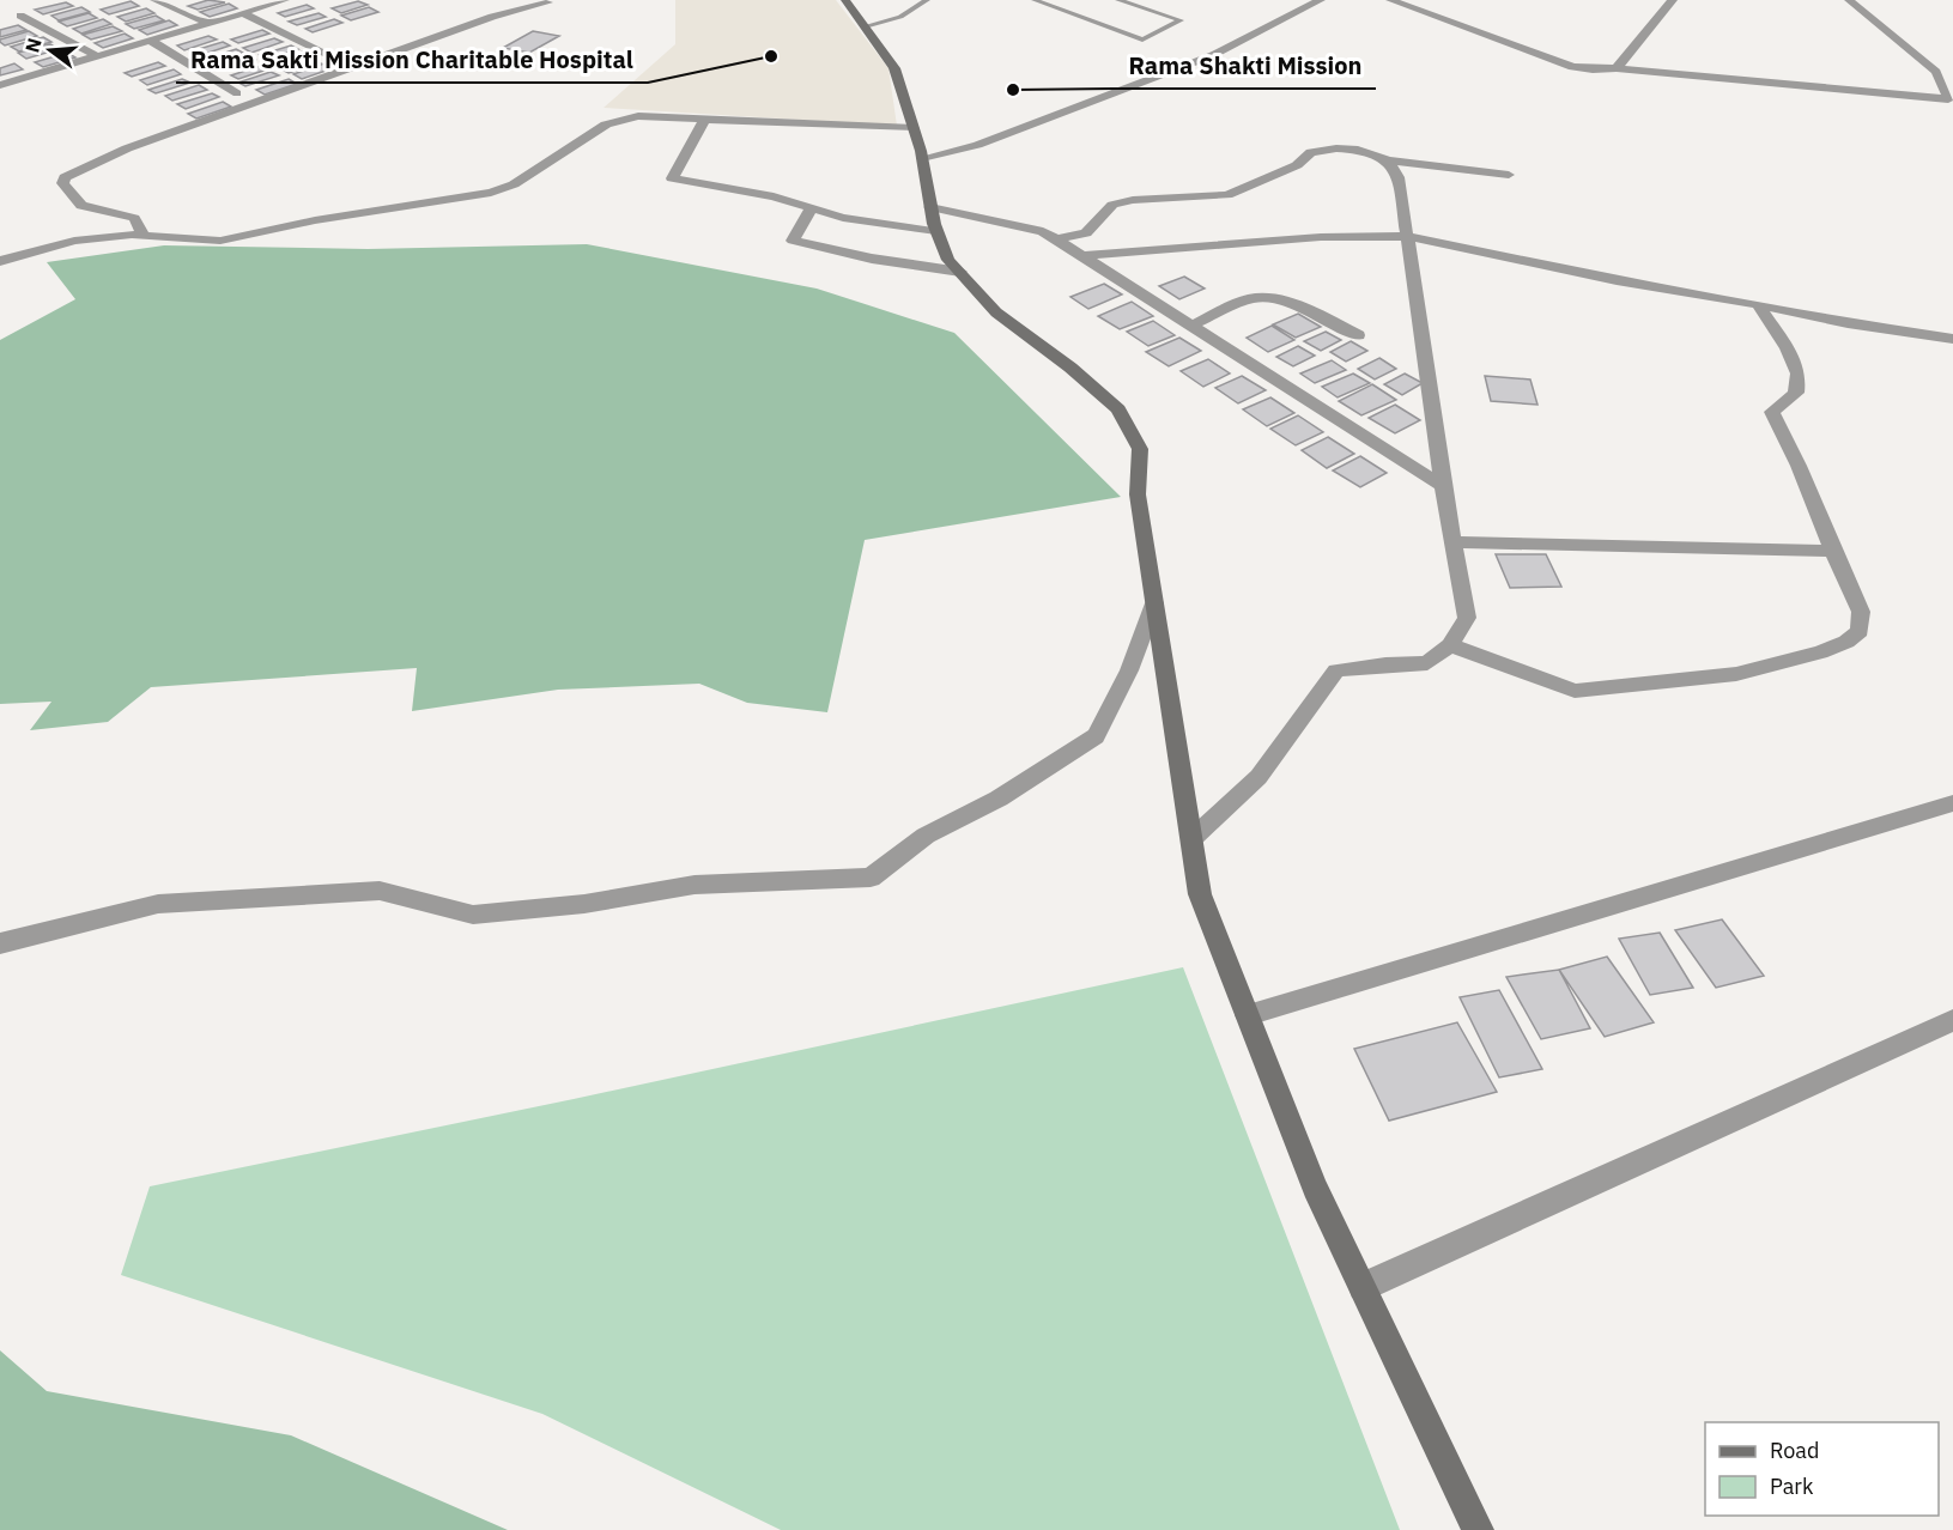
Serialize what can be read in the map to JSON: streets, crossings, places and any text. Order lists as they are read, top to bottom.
{
  "places": ["Rama Sakti Mission Charitable Hospital", "Rama Shakti Mission"],
  "legend": ["Road", "Park"],
  "north": "left"
}
